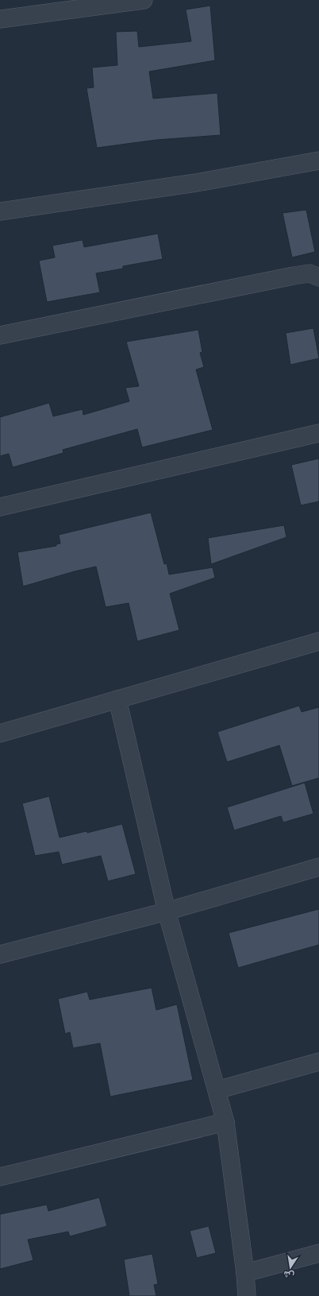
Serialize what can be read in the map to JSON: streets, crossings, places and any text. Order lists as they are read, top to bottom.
{
  "north": "bottom"
}
